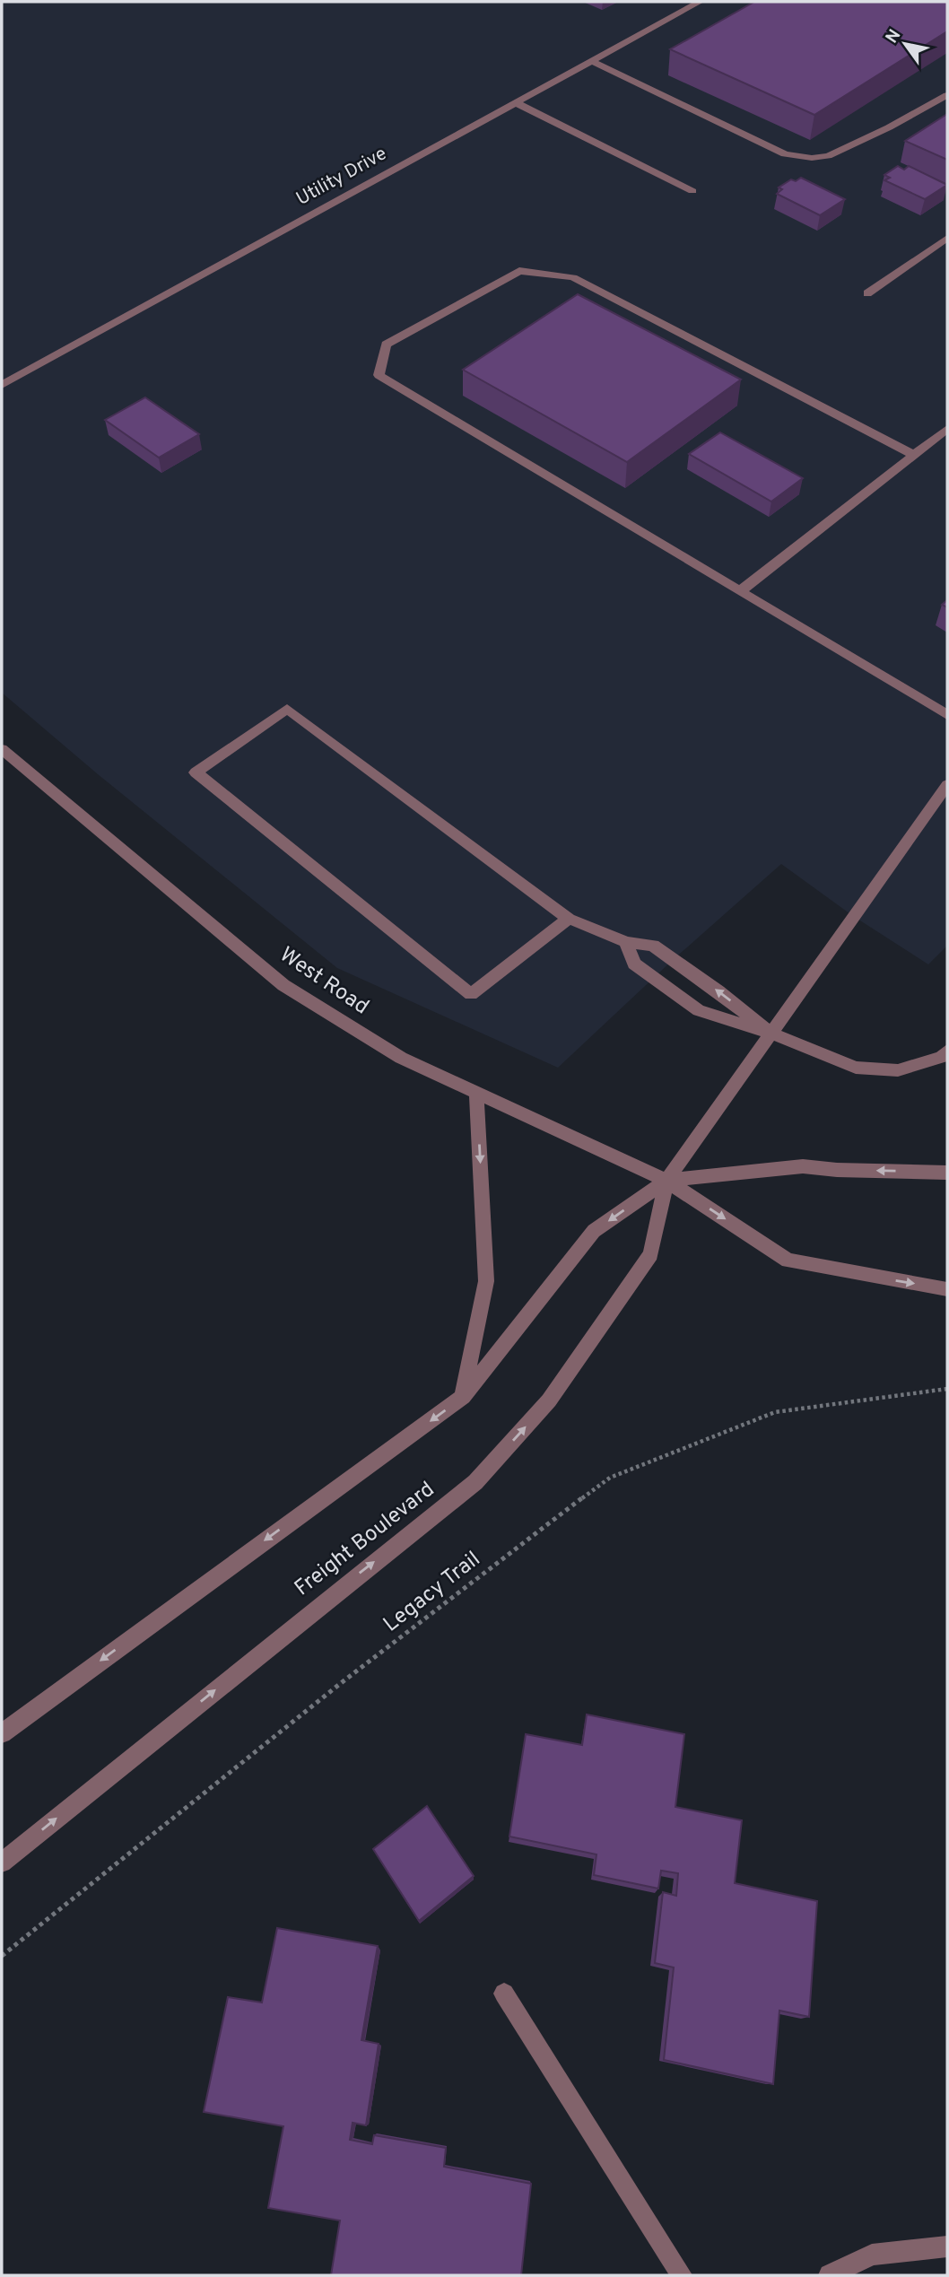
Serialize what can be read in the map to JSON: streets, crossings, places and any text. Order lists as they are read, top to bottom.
{
  "streets": {
    "lane": ["Utility Drive", "West Road", "Freight Boulevard"],
    "path": ["Legacy Trail"]
  },
  "crossings": [
    ["West Road", "Freight Boulevard"]
  ],
  "north": "top left"
}
